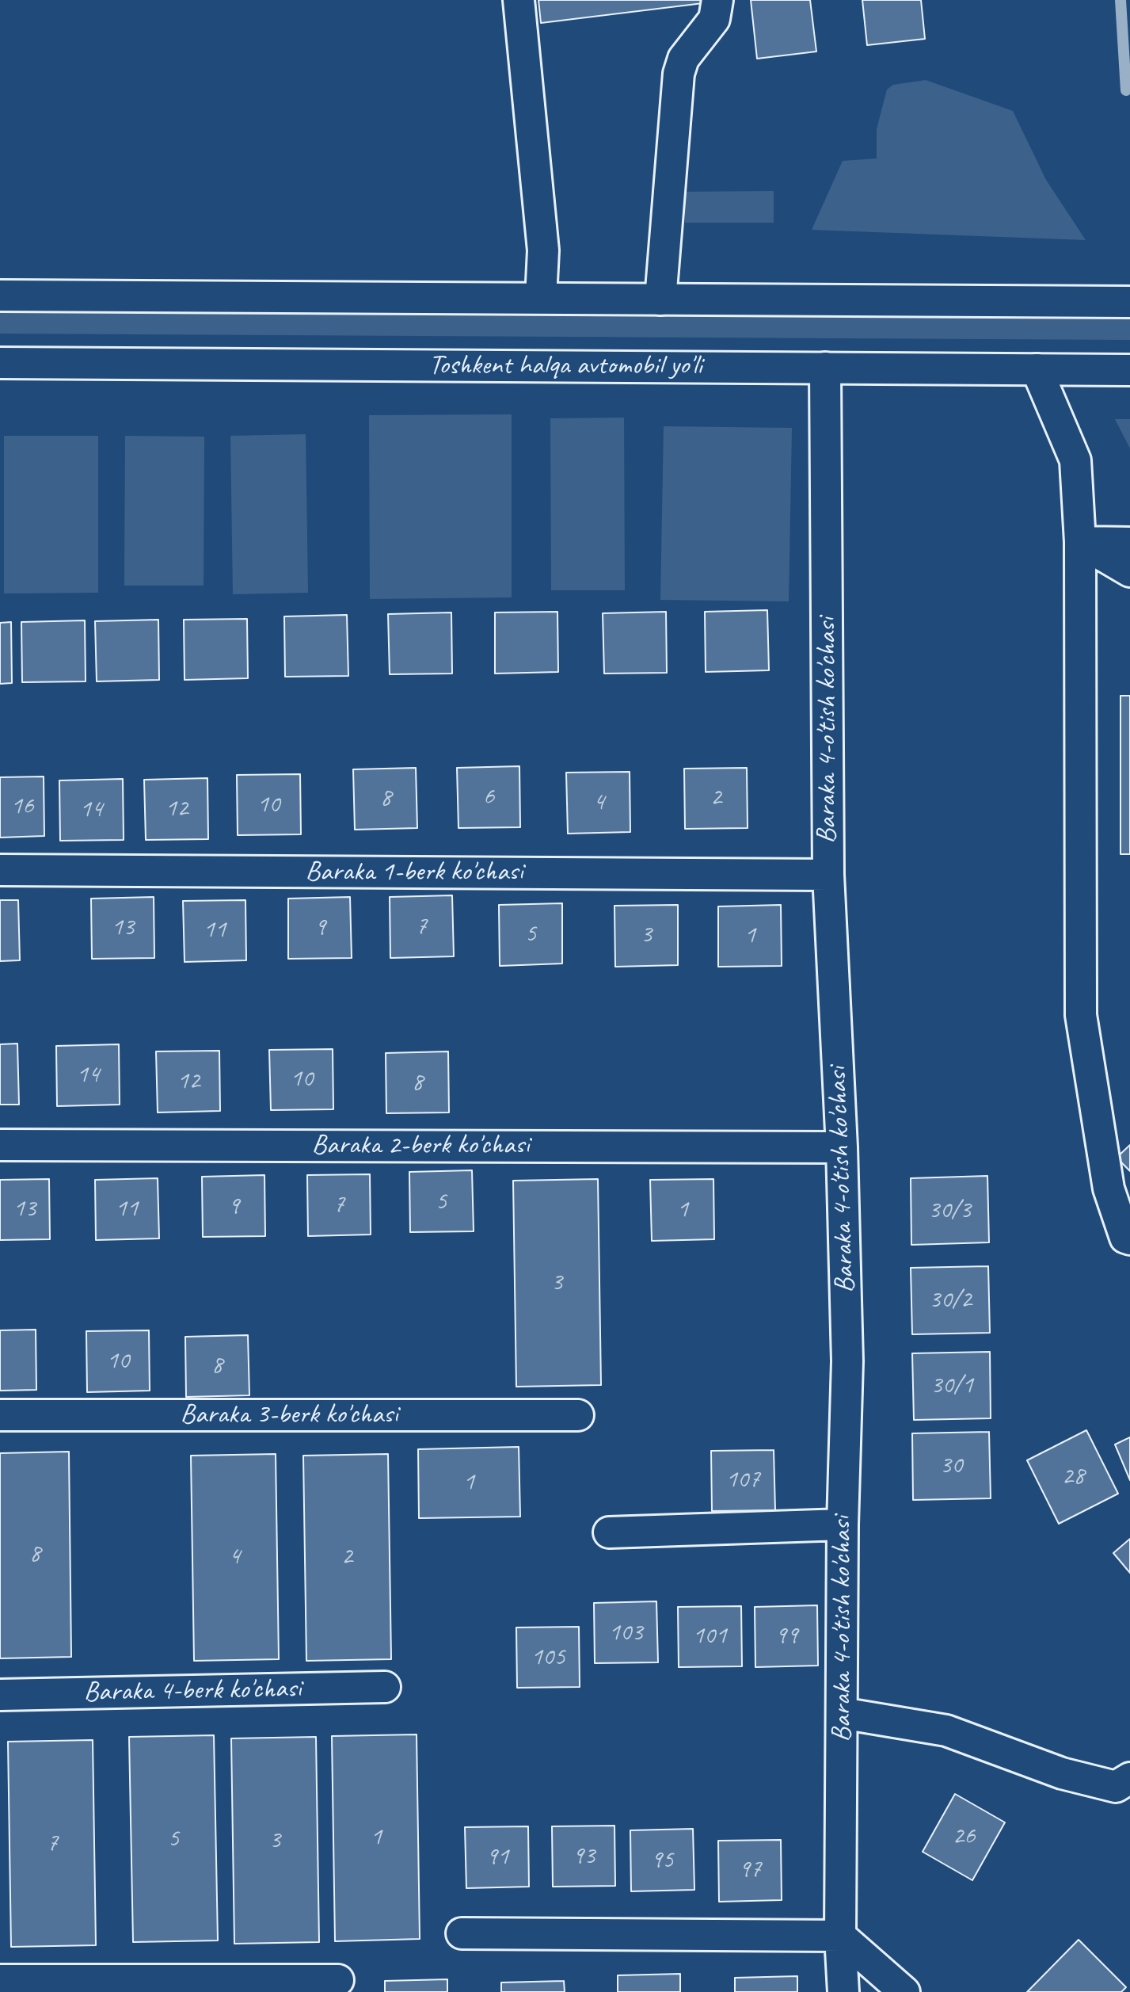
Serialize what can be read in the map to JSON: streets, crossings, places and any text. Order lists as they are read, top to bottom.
{
  "streets": {
    "main road": [
      "Toshkent halqa avtomobil yo'li",
      "Baraka 4-o'tish ko'chasi",
      "Baraka 1-berk ko'chasi",
      "Baraka 2-berk ko'chasi",
      "Baraka 3-berk ko'chasi",
      "Baraka 4-berk ko'chasi"
    ]
  },
  "crossings": [
    ["Toshkent halqa avtomobil yo'li", "Baraka 4-o'tish ko'chasi"],
    ["Baraka 4-o'tish ko'chasi", "Baraka 1-berk ko'chasi"],
    ["Baraka 4-o'tish ko'chasi", "Baraka 2-berk ko'chasi"]
  ],
  "house_numbers": [
    "6",
    "2",
    "8",
    "4",
    "10",
    "16",
    "12",
    "14",
    "7",
    "13",
    "9",
    "11",
    "5",
    "3",
    "1",
    "14",
    "10",
    "12",
    "8",
    "5",
    "7",
    "9",
    "13",
    "11",
    "1",
    "30/3",
    "3",
    "30/2",
    "10",
    "8",
    "30/1",
    "30",
    "28",
    "107",
    "1",
    "8",
    "4",
    "2",
    "103",
    "101",
    "99",
    "105",
    "26",
    "1",
    "5",
    "3",
    "7",
    "93",
    "91",
    "95",
    "97"
  ]
}
